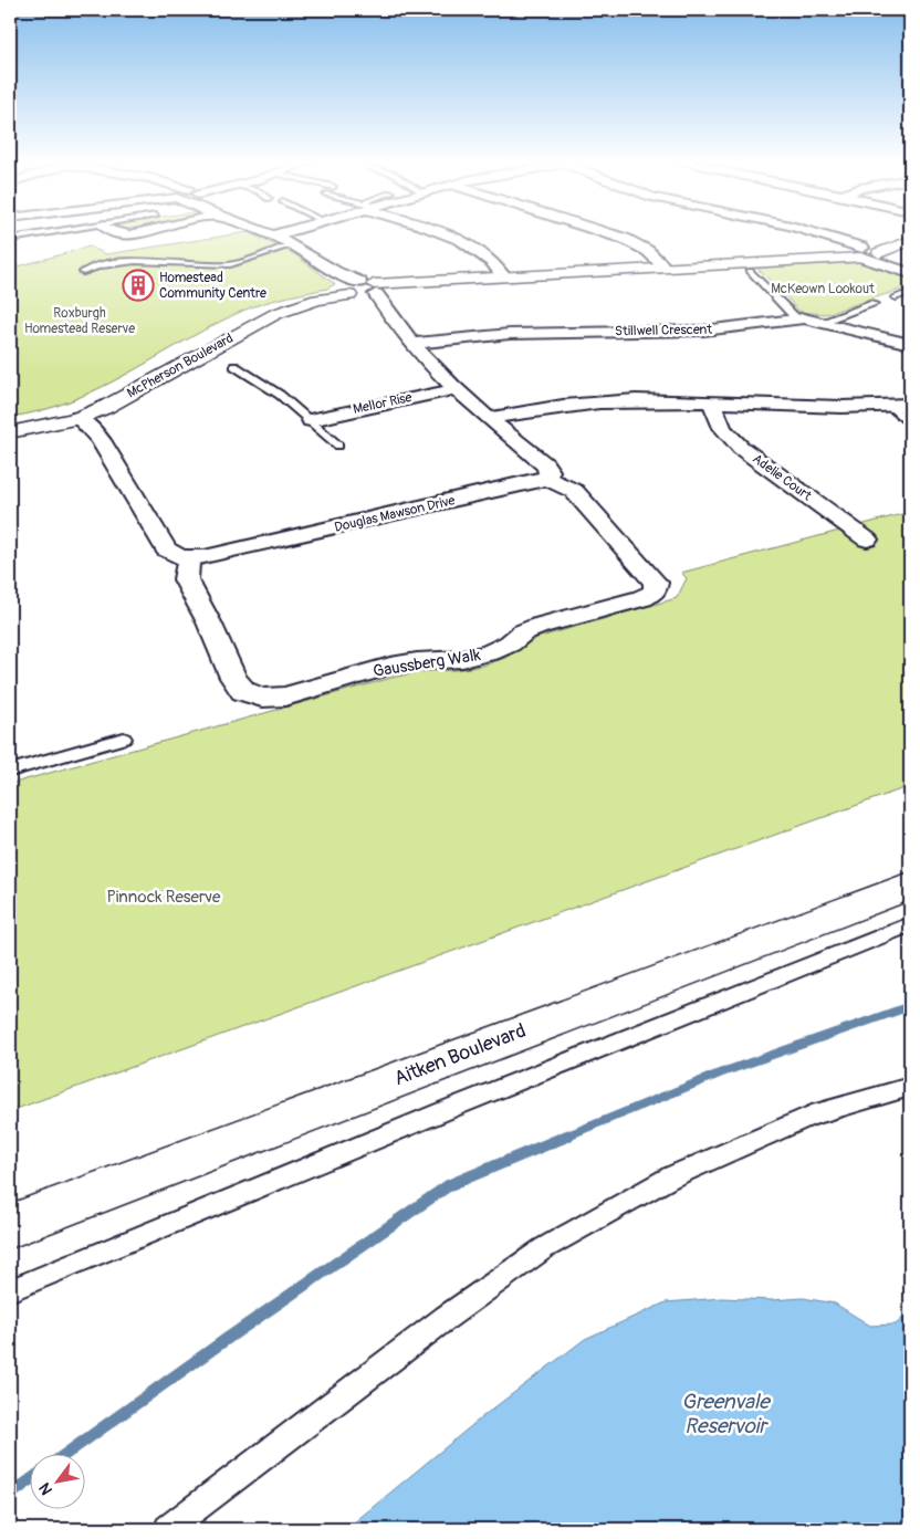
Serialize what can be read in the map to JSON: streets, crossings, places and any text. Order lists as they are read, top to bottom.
{
  "streets": {
    "street": [
      "Stillwell Crescent",
      "McPherson Boulevard",
      "Mellor Rise",
      "Adelie Court",
      "Douglas Mawson Drive",
      "Gaussberg Walk",
      "Aitken Boulevard"
    ]
  },
  "crossings": [
    ["Douglas Mawson Drive", "Gaussberg Walk"]
  ],
  "water": ["Greenvale Reservoir"],
  "parks": ["McKeown Lookout", "Roxburgh Homestead Reserve", "Pinnock Reserve"],
  "places": {
    "building": ["Homestead Community Centre"]
  },
  "north": "bottom left"
}
